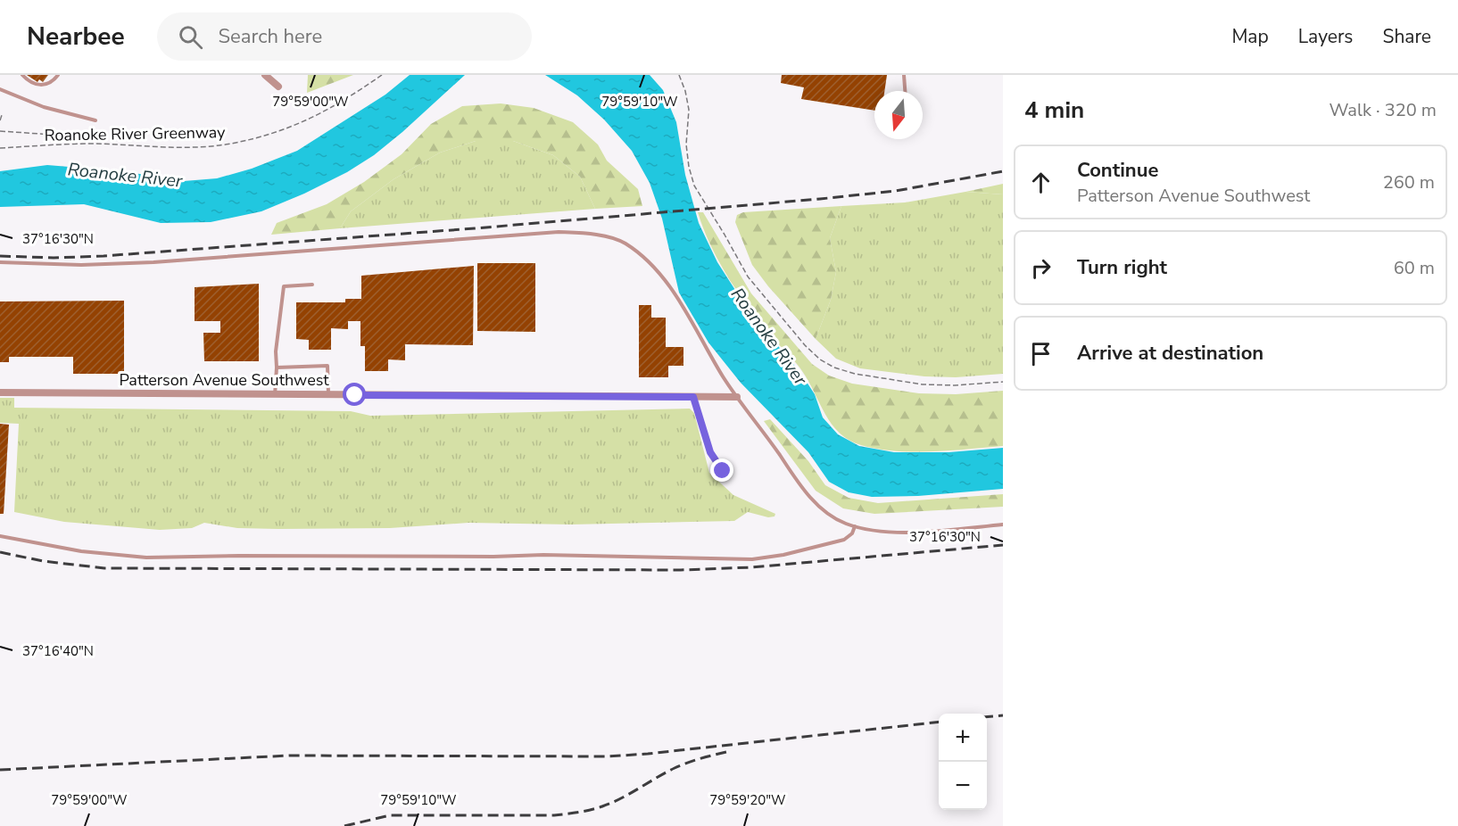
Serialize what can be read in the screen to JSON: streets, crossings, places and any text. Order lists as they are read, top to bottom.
{
  "streets": {
    "street": ["Patterson Avenue Southwest"],
    "path": ["Roanoke River Greenway"]
  },
  "water": ["Roanoke River"],
  "north": "bottom",
  "page": {
    "header": "Nearbee",
    "search": "Search here",
    "nav": ["Map", "Layers", "Share"],
    "heading": ["4 min", "Walk · 320 m"],
    "list": [
      ["Continue", "Patterson Avenue Southwest", "260 m"],
      ["Turn right", "60 m"],
      "Arrive at destination"
    ],
    "map_buttons": ["+", "−"]
  },
  "coordinates": [
    "79°59'00\"W",
    "79°59'10\"W",
    "37°16'30\"N",
    "37°16'40\"N",
    "79°59'20\"W"
  ]
}
